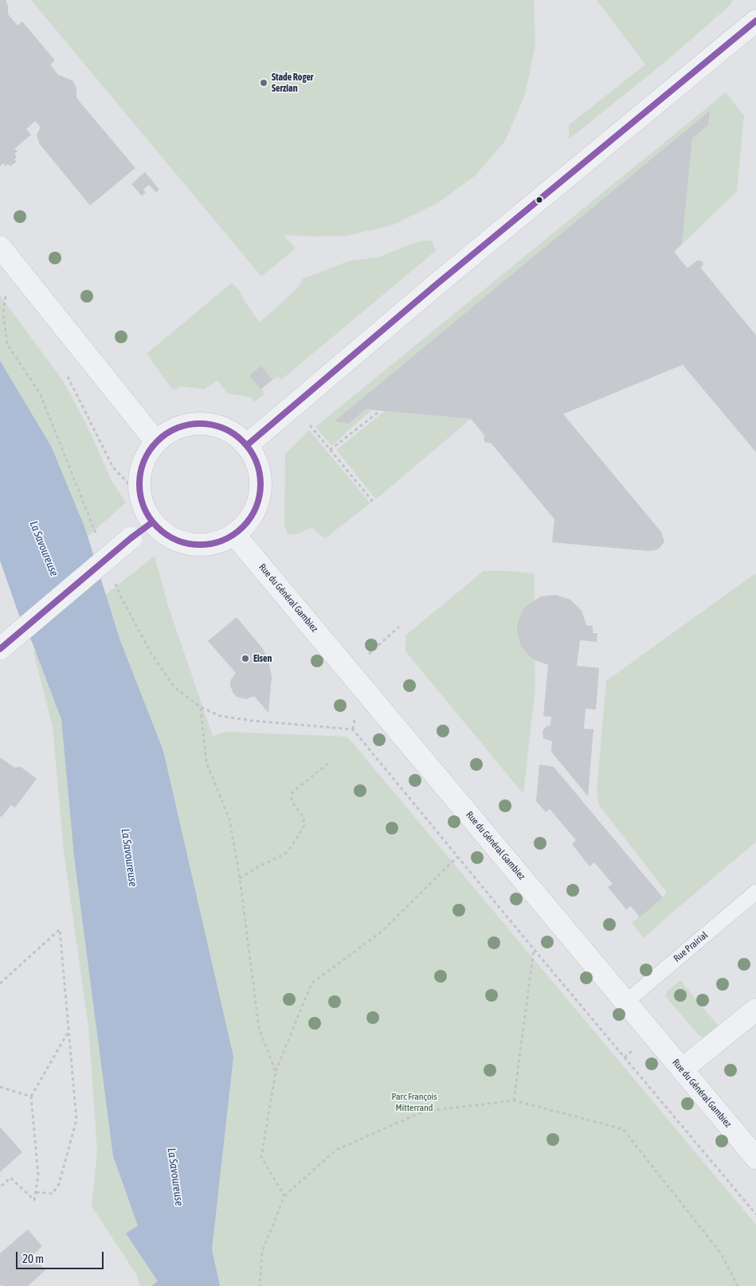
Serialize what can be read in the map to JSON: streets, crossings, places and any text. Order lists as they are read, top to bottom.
{
  "streets": {
    "street": ["Rue du Général Gambiez"],
    "lane": ["Rue Prairial"]
  },
  "crossings": [
    ["Rue du Général Gambiez", "Rue Prairial"]
  ],
  "water": ["La Savoureuse"],
  "parks": ["Parc François Mitterrand"],
  "places": ["Stade Roger Serzian", "Eisen"],
  "scale_bar": "20 m"
}
